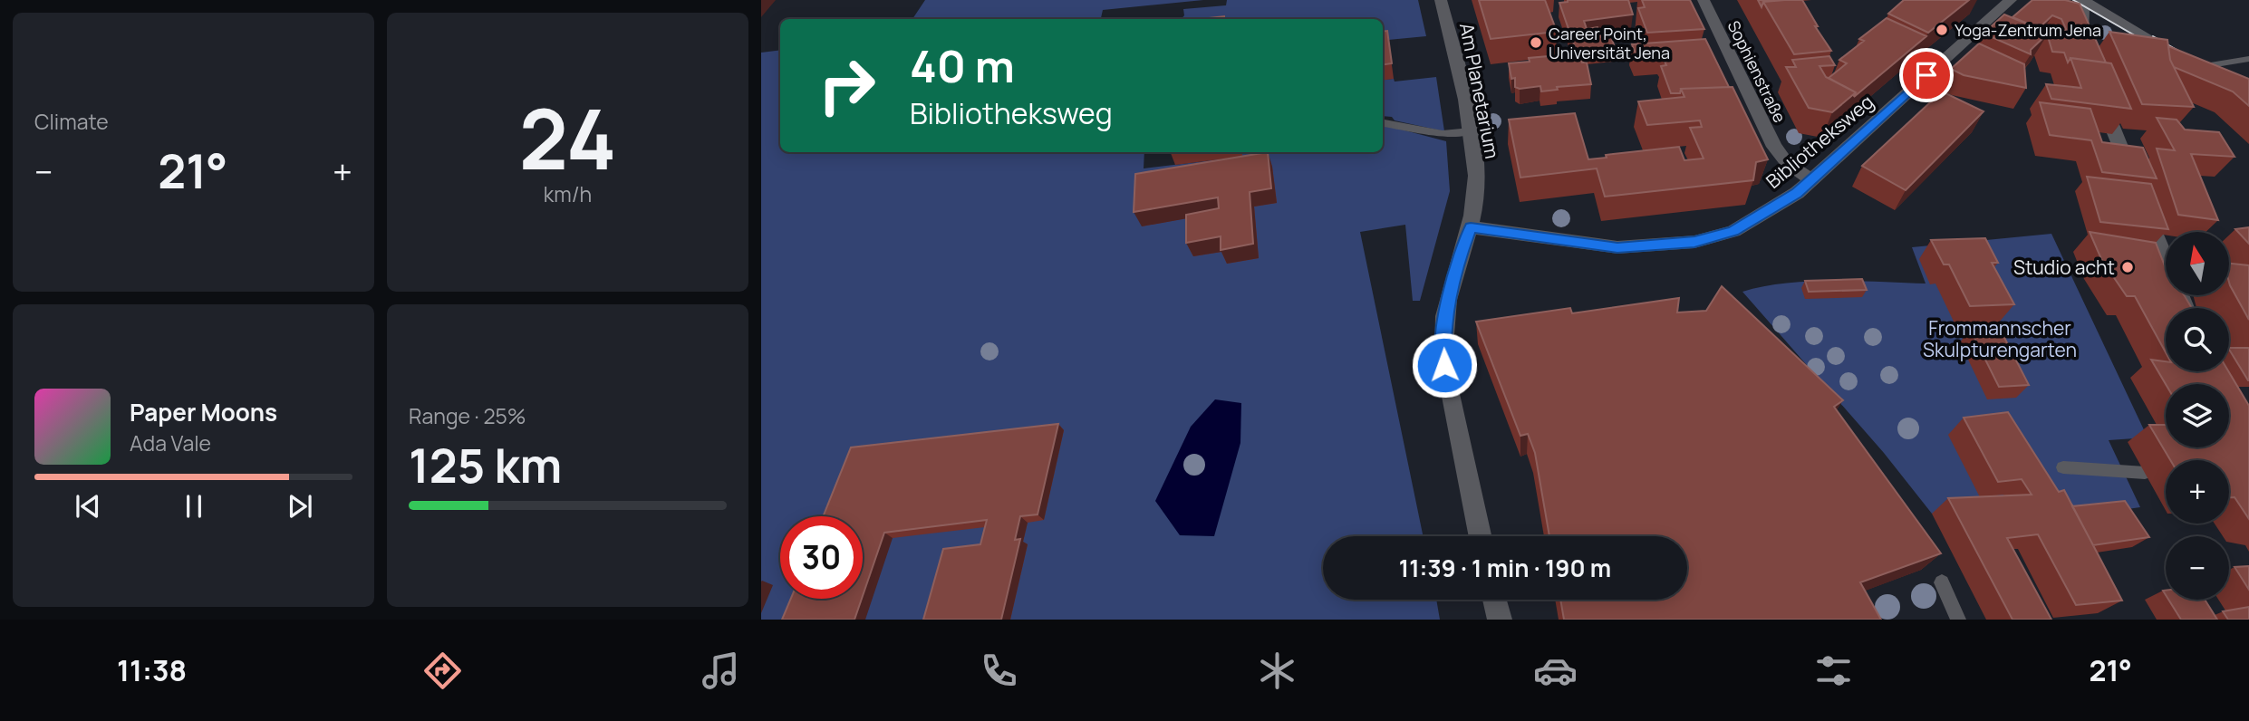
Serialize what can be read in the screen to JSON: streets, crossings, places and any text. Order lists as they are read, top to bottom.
{
  "streets": {
    "street": ["Sophienstraße", "Am Planetarium", "Bibliotheksweg"]
  },
  "crossings": [
    ["Sophienstraße", "Bibliotheksweg"],
    ["Am Planetarium", "Bibliotheksweg"]
  ],
  "parks": ["Frommannscher Skulpturengarten"],
  "places": ["Yoga-Zentrum Jena", "Career Point, Universität Jena", "Studio acht"],
  "north": "top",
  "page": {
    "tile": [
      "Climate",
      ["24", "km/h"],
      ["Range · 25%", "125 km"]
    ],
    "turn": ["40 m", "Bibliotheksweg"],
    "heat": ["−", "21°", "+"],
    "map_buttons": ["+", "−"],
    "song": ["Paper Moons", "Ada Vale"],
    "limit": "30",
    "trip": "11:39 · 1 min · 190 m",
    "tabs": ["11:38", "21°"]
  }
}
